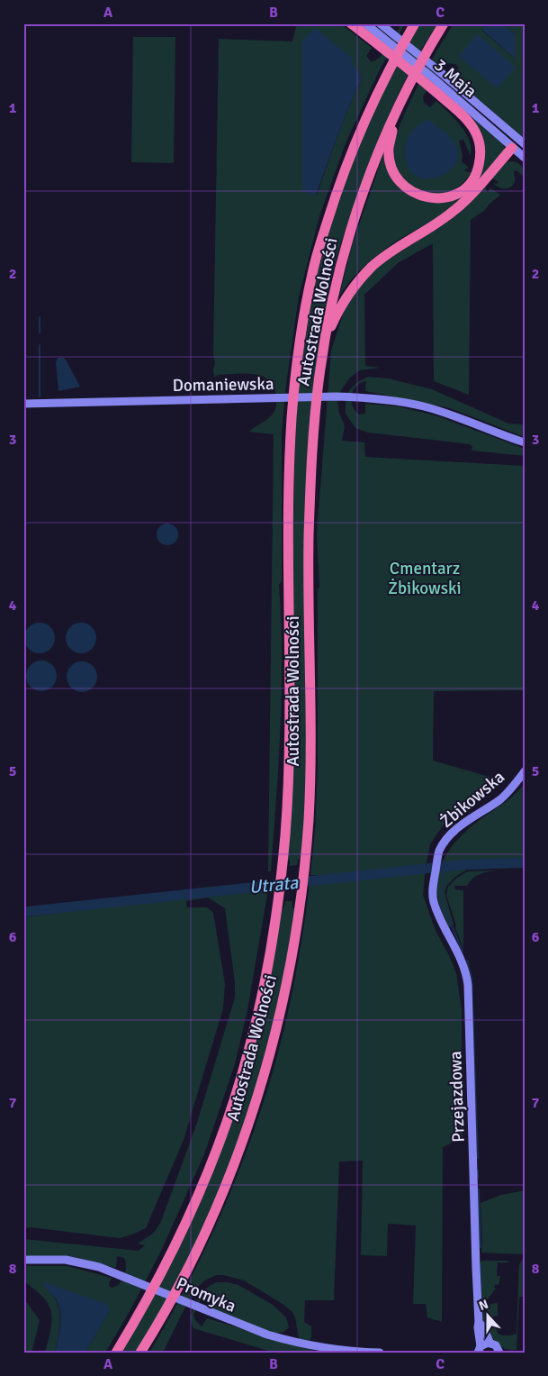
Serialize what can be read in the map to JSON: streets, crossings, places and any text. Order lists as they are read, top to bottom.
{
  "streets": {
    "highway": ["Autostrada Wolności"],
    "street": [
      "3 Maja",
      "Domaniewska",
      "Żbikowska",
      "Przejazdowa",
      "Promyka"
    ]
  },
  "crossings": [
    ["Żbikowska", "Przejazdowa"]
  ],
  "water": ["Utrata"],
  "parks": ["Cmentarz Żbikowski"],
  "north": "top",
  "grid": {
    "columns": ["A", "B", "C"],
    "rows": [
      "1",
      "2",
      "3",
      "4",
      "5",
      "6",
      "7",
      "8"
    ]
  }
}
